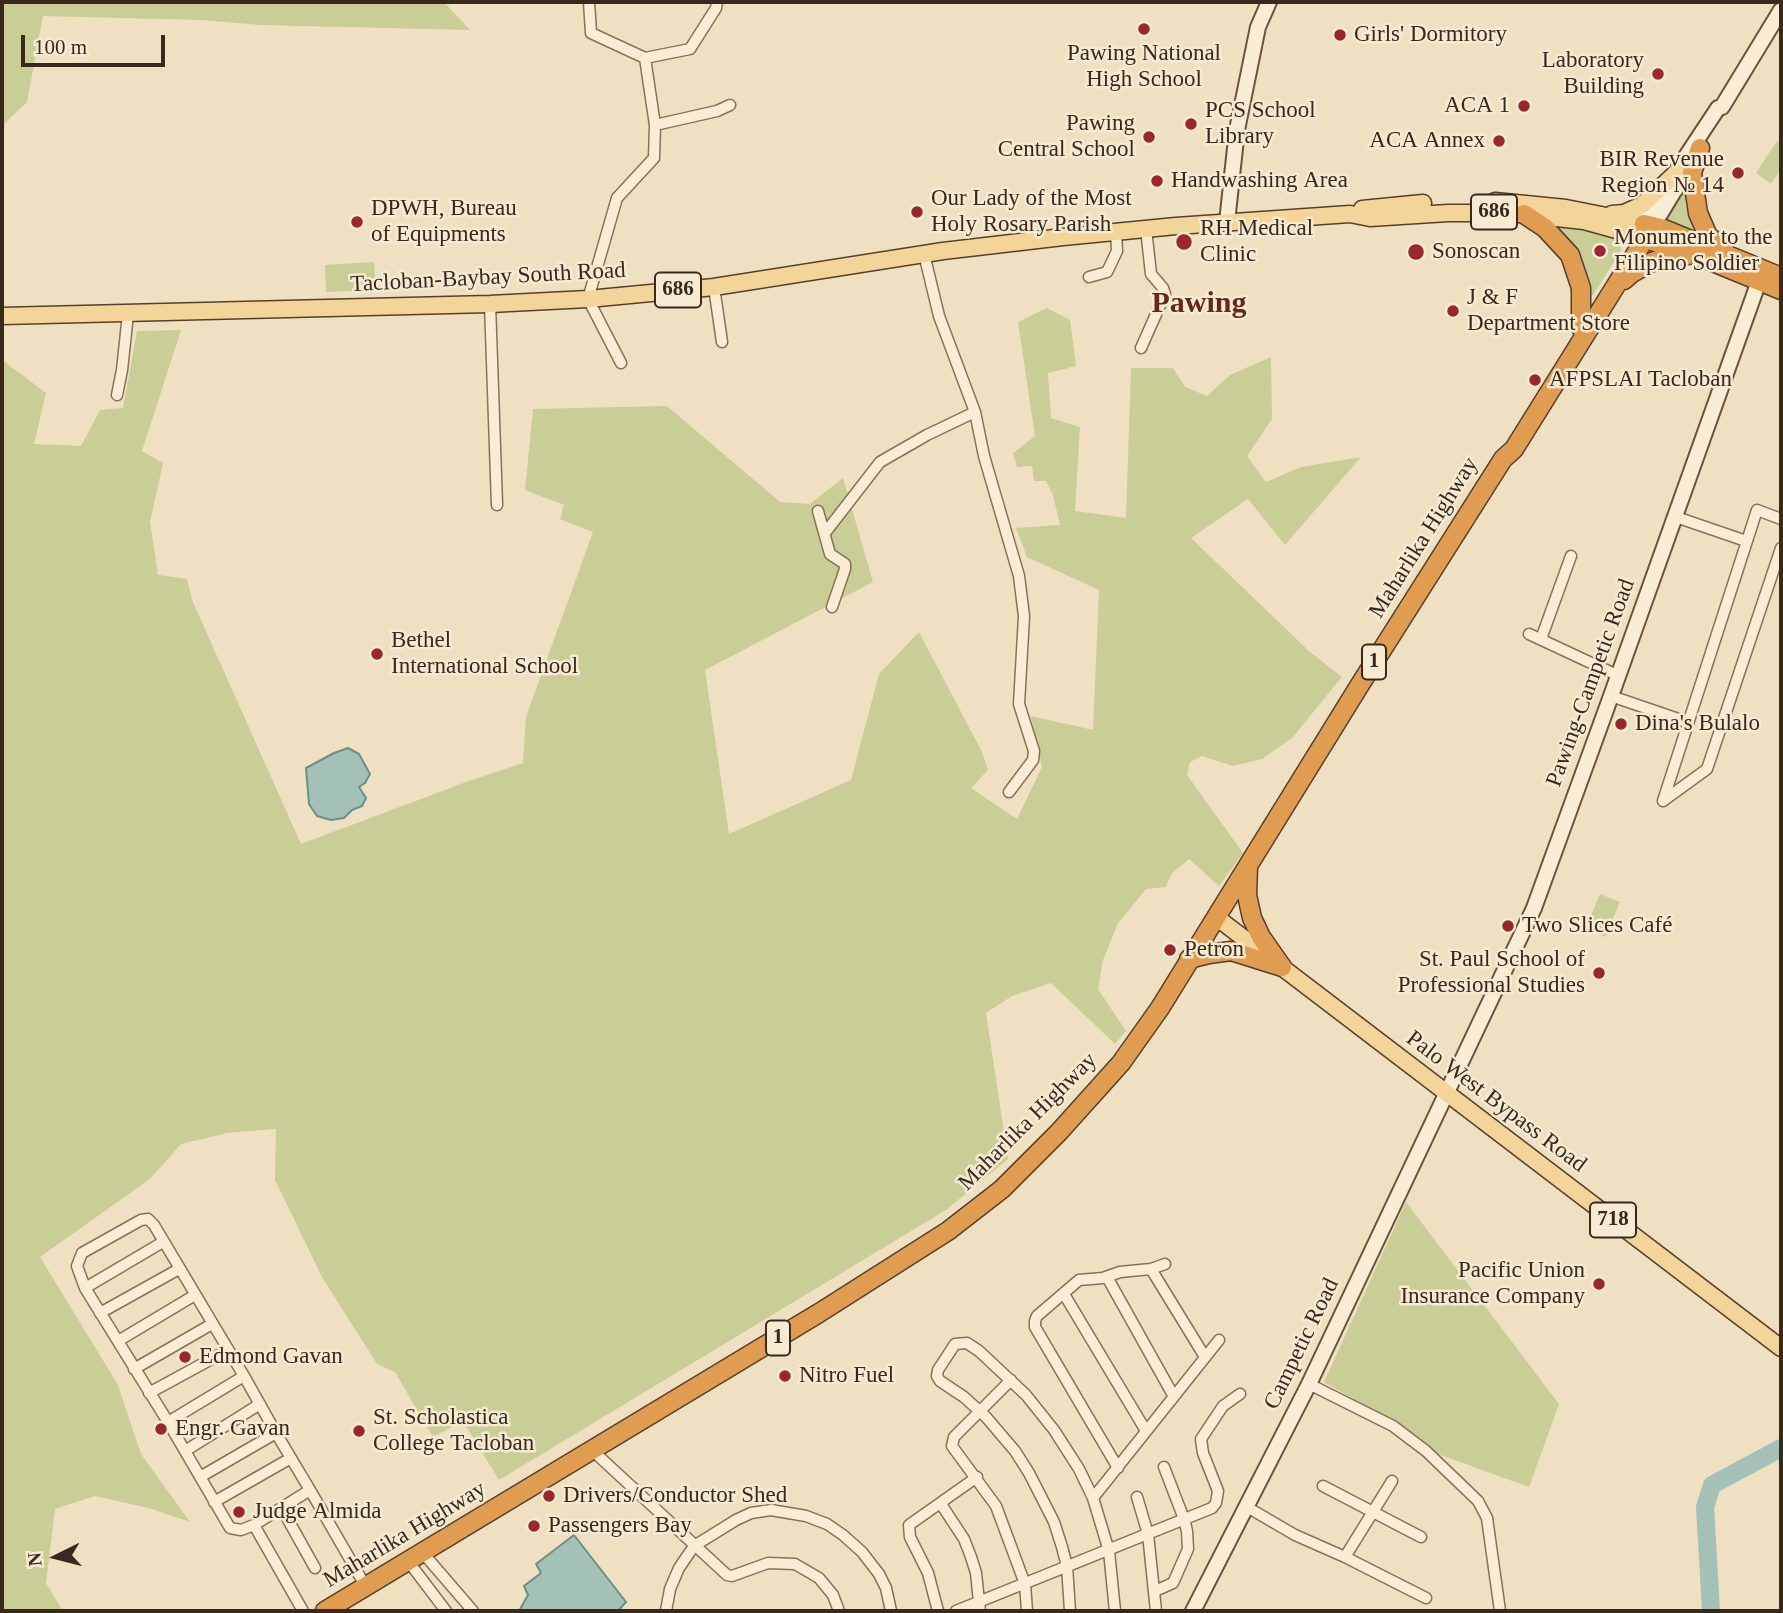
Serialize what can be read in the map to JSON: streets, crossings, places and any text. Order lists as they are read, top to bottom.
{
  "streets": {
    "highway": ["686", "Maharlika Highway", "1"],
    "main road": ["Tacloban-Baybay South Road", "Palo West Bypass Road", "718"],
    "street": ["Pawing-Campetic Road", "Campetic Road"]
  },
  "crossings": [
    ["686", "Tacloban-Baybay South Road"],
    ["686", "Maharlika Highway"],
    ["686", "1"],
    ["Tacloban-Baybay South Road", "Maharlika Highway"],
    ["Tacloban-Baybay South Road", "1"],
    ["Maharlika Highway", "1"],
    ["Maharlika Highway", "Palo West Bypass Road"],
    ["1", "Pawing-Campetic Road"],
    ["Pawing-Campetic Road", "Palo West Bypass Road"],
    ["Pawing-Campetic Road", "Campetic Road"],
    ["Palo West Bypass Road", "Campetic Road"]
  ],
  "districts": ["Pawing"],
  "places": [
    "Pawing National High School",
    "Girls' Dormitory",
    "Laboratory Building",
    "ACA 1",
    "PCS School Library",
    "Pawing Central School",
    "ACA Annex",
    "BIR Revenue Region № 14",
    "Handwashing Area",
    "Our Lady of the Most Holy Rosary Parish",
    "DPWH, Bureau of Equipments",
    "RH Medical Clinic",
    "Monument to the Filipino Soldier",
    "Sonoscan",
    "J & F Department Store",
    "AFPSLAI Tacloban",
    "Bethel International School",
    "Dina's Bulalo",
    "Two Slices Café",
    "Petron",
    "St. Paul School of Professional Studies",
    "Pacific Union Insurance Company",
    "Edmond Gavan",
    "Nitro Fuel",
    "Engr. Gavan",
    "St. Scholastica College Tacloban",
    "Drivers/Conductor Shed",
    "Judge Almida",
    "Passengers Bay"
  ],
  "scale_bar": "100 m",
  "north": "left"
}
